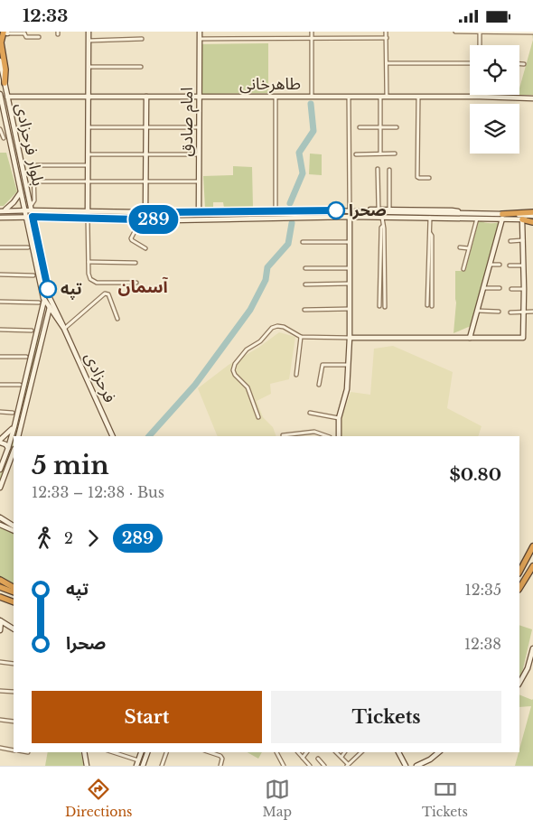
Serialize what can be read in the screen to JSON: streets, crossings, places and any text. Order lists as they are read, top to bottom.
{
  "streets": {
    "street": [
      "طاهرخانی",
      "امام صادق",
      "بلوار فرحزادی",
      "فرحزادی"
    ]
  },
  "crossings": [
    ["طاهرخانی", "امام صادق"],
    ["طاهرخانی", "بلوار فرحزادی"]
  ],
  "districts": ["آسمان"],
  "places": ["صحرا", "تپه"],
  "lines": ["bus line 289"],
  "page": {
    "status": "12:33",
    "on_map": "289",
    "heading": ["5 min", "12:33 – 12:38 · Bus", "$0.80"],
    "legs": ["2", "289"],
    "list": [
      {
        "name": "تپه",
        "value": "12:35"
      },
      {
        "name": "صحرا",
        "value": "12:38"
      }
    ],
    "buttons": ["Start", "Tickets"],
    "tabs": ["Directions", "Map", "Tickets"]
  }
}
